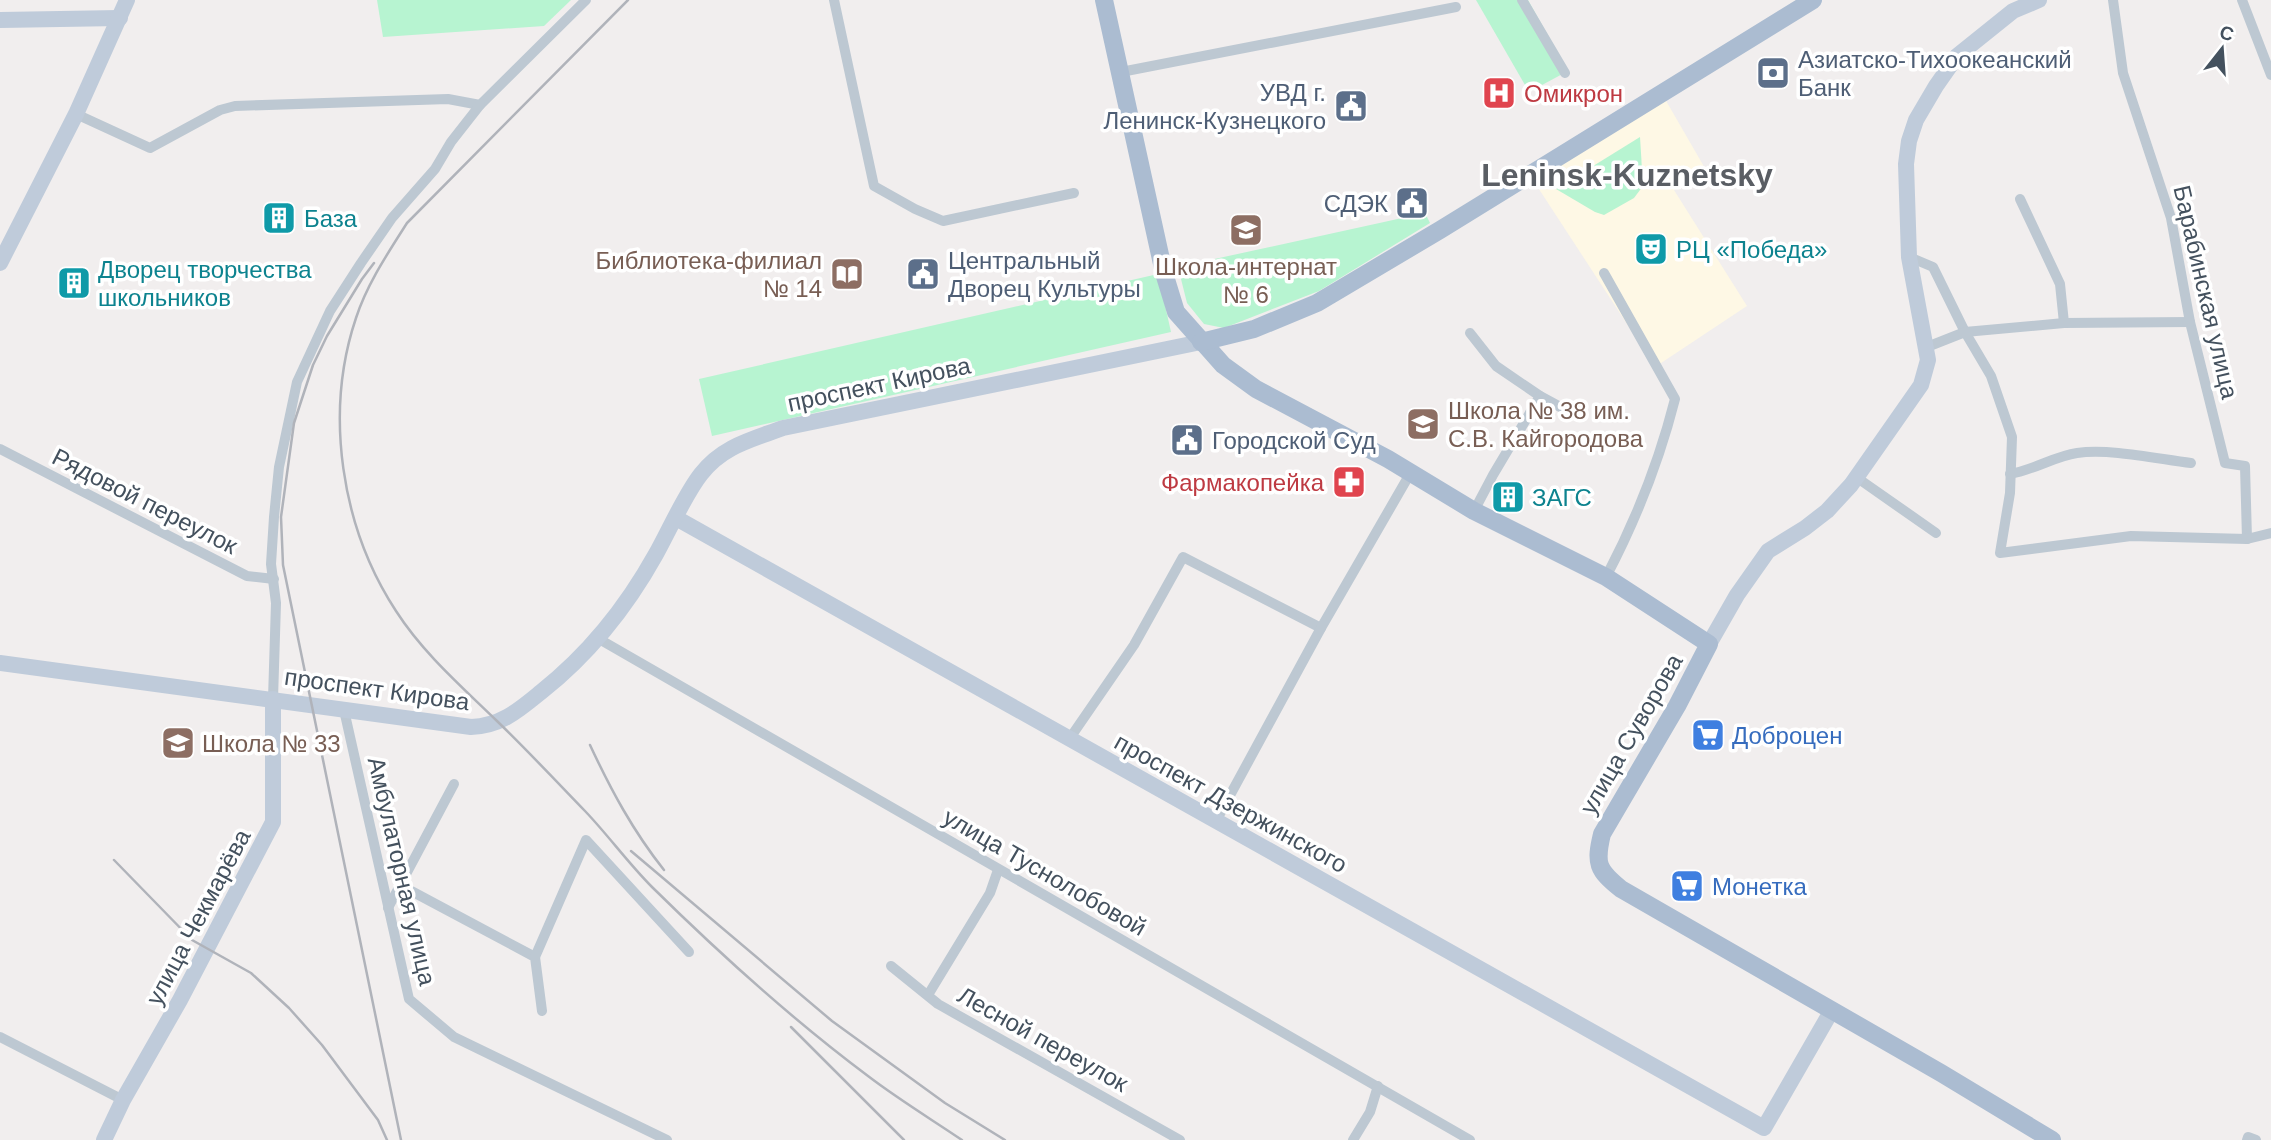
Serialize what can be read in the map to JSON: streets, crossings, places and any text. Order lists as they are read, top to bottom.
{
  "streets": {
    "main road": ["проспект Кирова", "улица Суворова"],
    "street": [
      "Барабинская улица",
      "Рядовой переулок",
      "проспект Дзержинского",
      "Амбулаторная улица",
      "улица Туснолобовой",
      "улица Чекмарёва",
      "Лесной переулок"
    ]
  },
  "crossings": [
    ["проспект Кирова", "улица Суворова"],
    ["проспект Кирова", "проспект Дзержинского"],
    ["проспект Кирова", "Амбулаторная улица"],
    ["проспект Кирова", "улица Туснолобовой"],
    ["проспект Кирова", "улица Чекмарёва"]
  ],
  "districts": ["Leninsk-Kuznetsky"],
  "places": {
    "bank": ["Азиатско-Тихоокеанский Банк"],
    "hospital": ["Омикрон"],
    "public building": [
      "УВД г. Ленинск-Кузнецкого",
      "СДЭК",
      "Центральный Дворец Культуры",
      "Городской Суд"
    ],
    "building": ["База", "Дворец творчества школьников", "ЗАГС"],
    "school or university": ["Школа-интернат № 6", "Школа № 38 им. С.В. Кайгородова", "Школа № 33"],
    "theatre": ["РЦ «Победа»"],
    "library": ["Библиотека-филиал № 14"],
    "pharmacy": ["Фармакопейка"],
    "supermarket": ["Доброцен", "Монетка"]
  },
  "north": "top"
}
